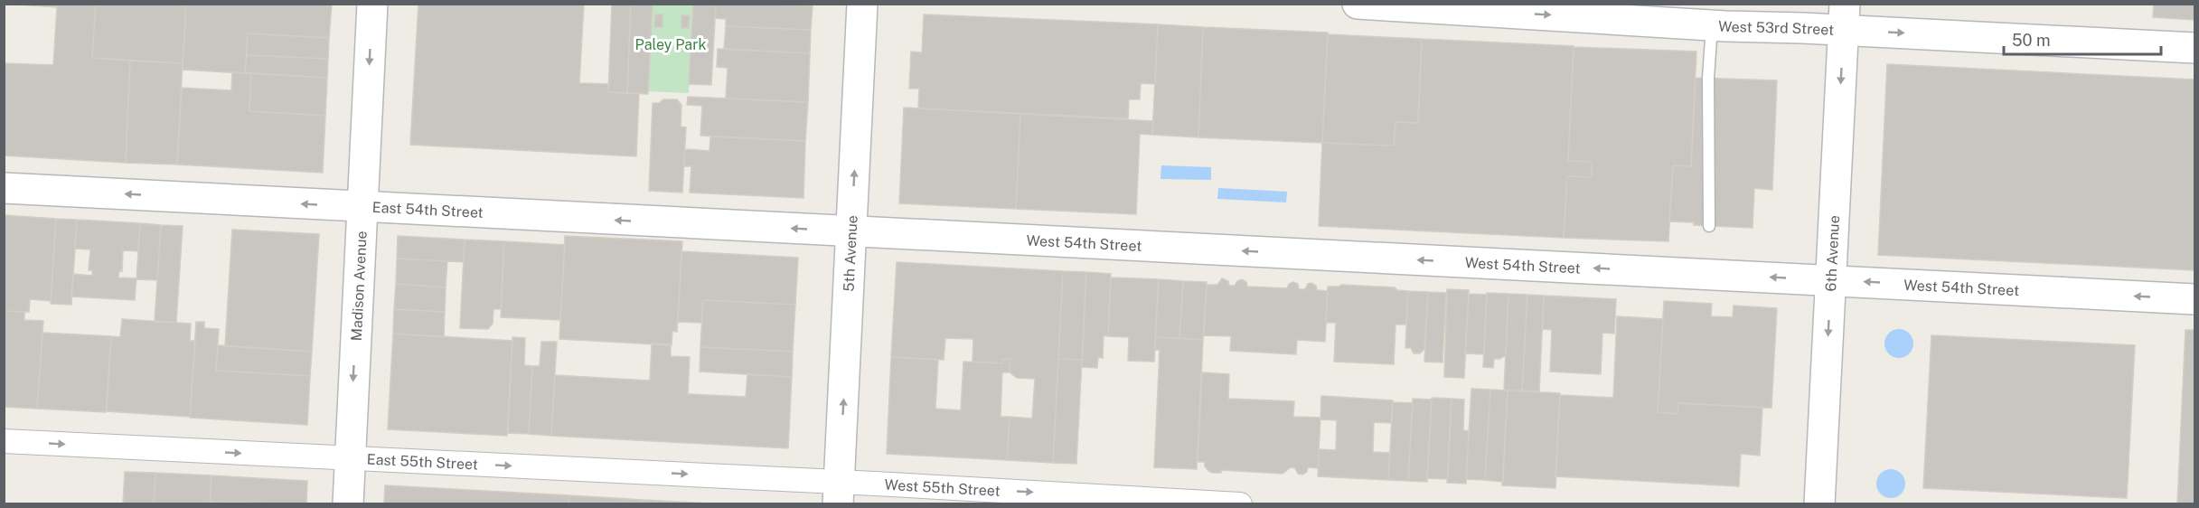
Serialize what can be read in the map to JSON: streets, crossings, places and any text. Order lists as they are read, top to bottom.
{
  "streets": {
    "main road": [
      "West 53rd Street",
      "East 54th Street",
      "West 54th Street",
      "5th Avenue",
      "6th Avenue",
      "Madison Avenue"
    ],
    "street": ["East 55th Street", "West 55th Street"]
  },
  "crossings": [
    ["West 53rd Street", "6th Avenue"],
    ["East 54th Street", "West 54th Street"],
    ["East 54th Street", "5th Avenue"],
    ["East 54th Street", "Madison Avenue"],
    ["West 54th Street", "5th Avenue"],
    ["West 54th Street", "6th Avenue"],
    ["5th Avenue", "East 55th Street"],
    ["5th Avenue", "West 55th Street"],
    ["Madison Avenue", "East 55th Street"],
    ["East 55th Street", "West 55th Street"]
  ],
  "one_way": [
    "West 53rd Street",
    "East 54th Street",
    "West 54th Street",
    "5th Avenue",
    "6th Avenue",
    "Madison Avenue",
    "East 55th Street",
    "West 55th Street"
  ],
  "parks": ["Paley Park"],
  "scale_bar": "50 m"
}
